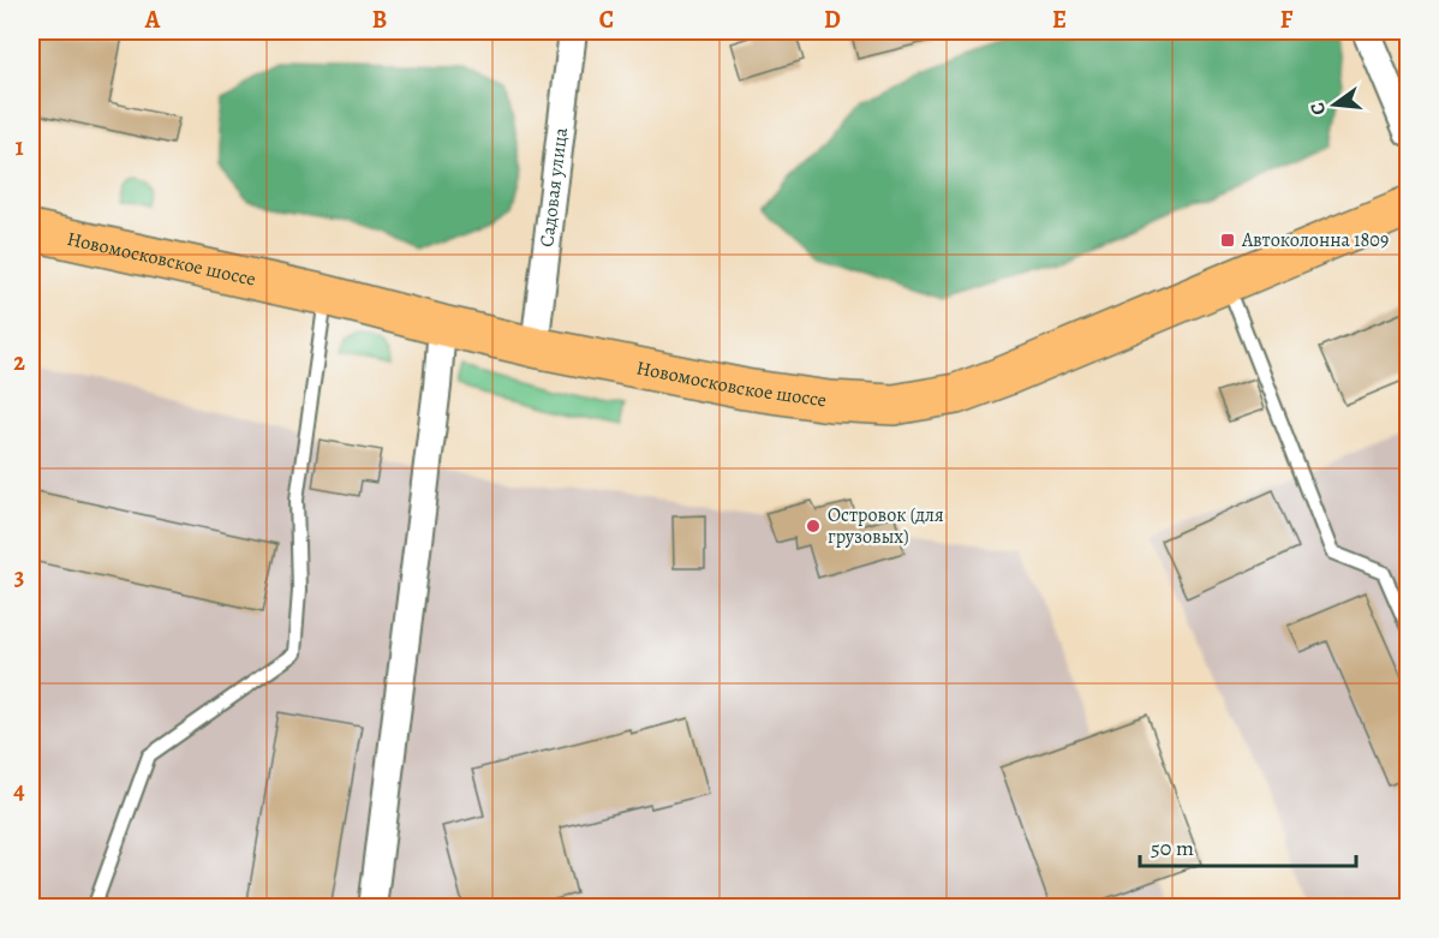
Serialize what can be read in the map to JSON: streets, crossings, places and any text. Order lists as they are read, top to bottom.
{
  "streets": {
    "main road": ["Новомосковское шоссе"],
    "street": ["Садовая улица"]
  },
  "crossings": [
    ["Садовая улица", "Новомосковское шоссе"]
  ],
  "places": {
    "transit": ["Автоколонна 1809"],
    "other": ["Островок (для грузовых)"]
  },
  "scale_bar": "50 m",
  "north": "left",
  "grid": {
    "columns": [
      "A",
      "B",
      "C",
      "D",
      "E",
      "F"
    ],
    "rows": [
      "1",
      "2",
      "3",
      "4"
    ]
  }
}
